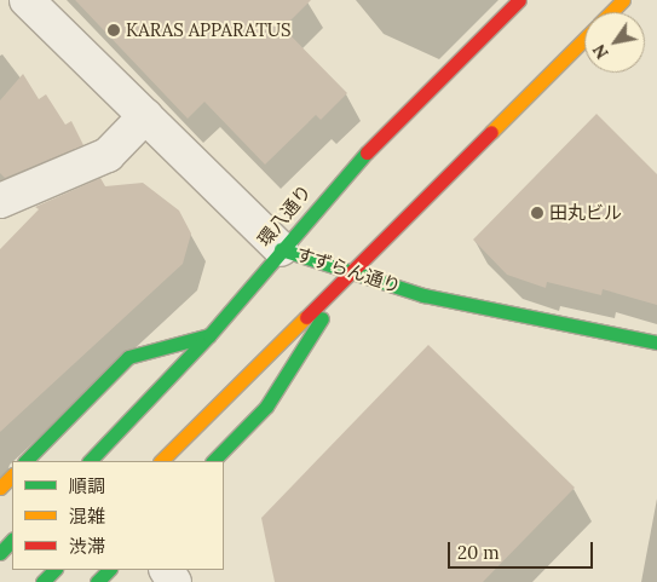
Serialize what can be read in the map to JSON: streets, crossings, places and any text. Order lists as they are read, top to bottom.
{
  "streets": {
    "main road": ["環八通り", "すずらん通り"]
  },
  "crossings": [
    ["環八通り", "すずらん通り"]
  ],
  "places": ["KARAS APPARATUS", "田丸ビル"],
  "legend": ["順調", "混雑", "渋滞"],
  "scale_bar": "20 m",
  "north": "bottom left"
}
